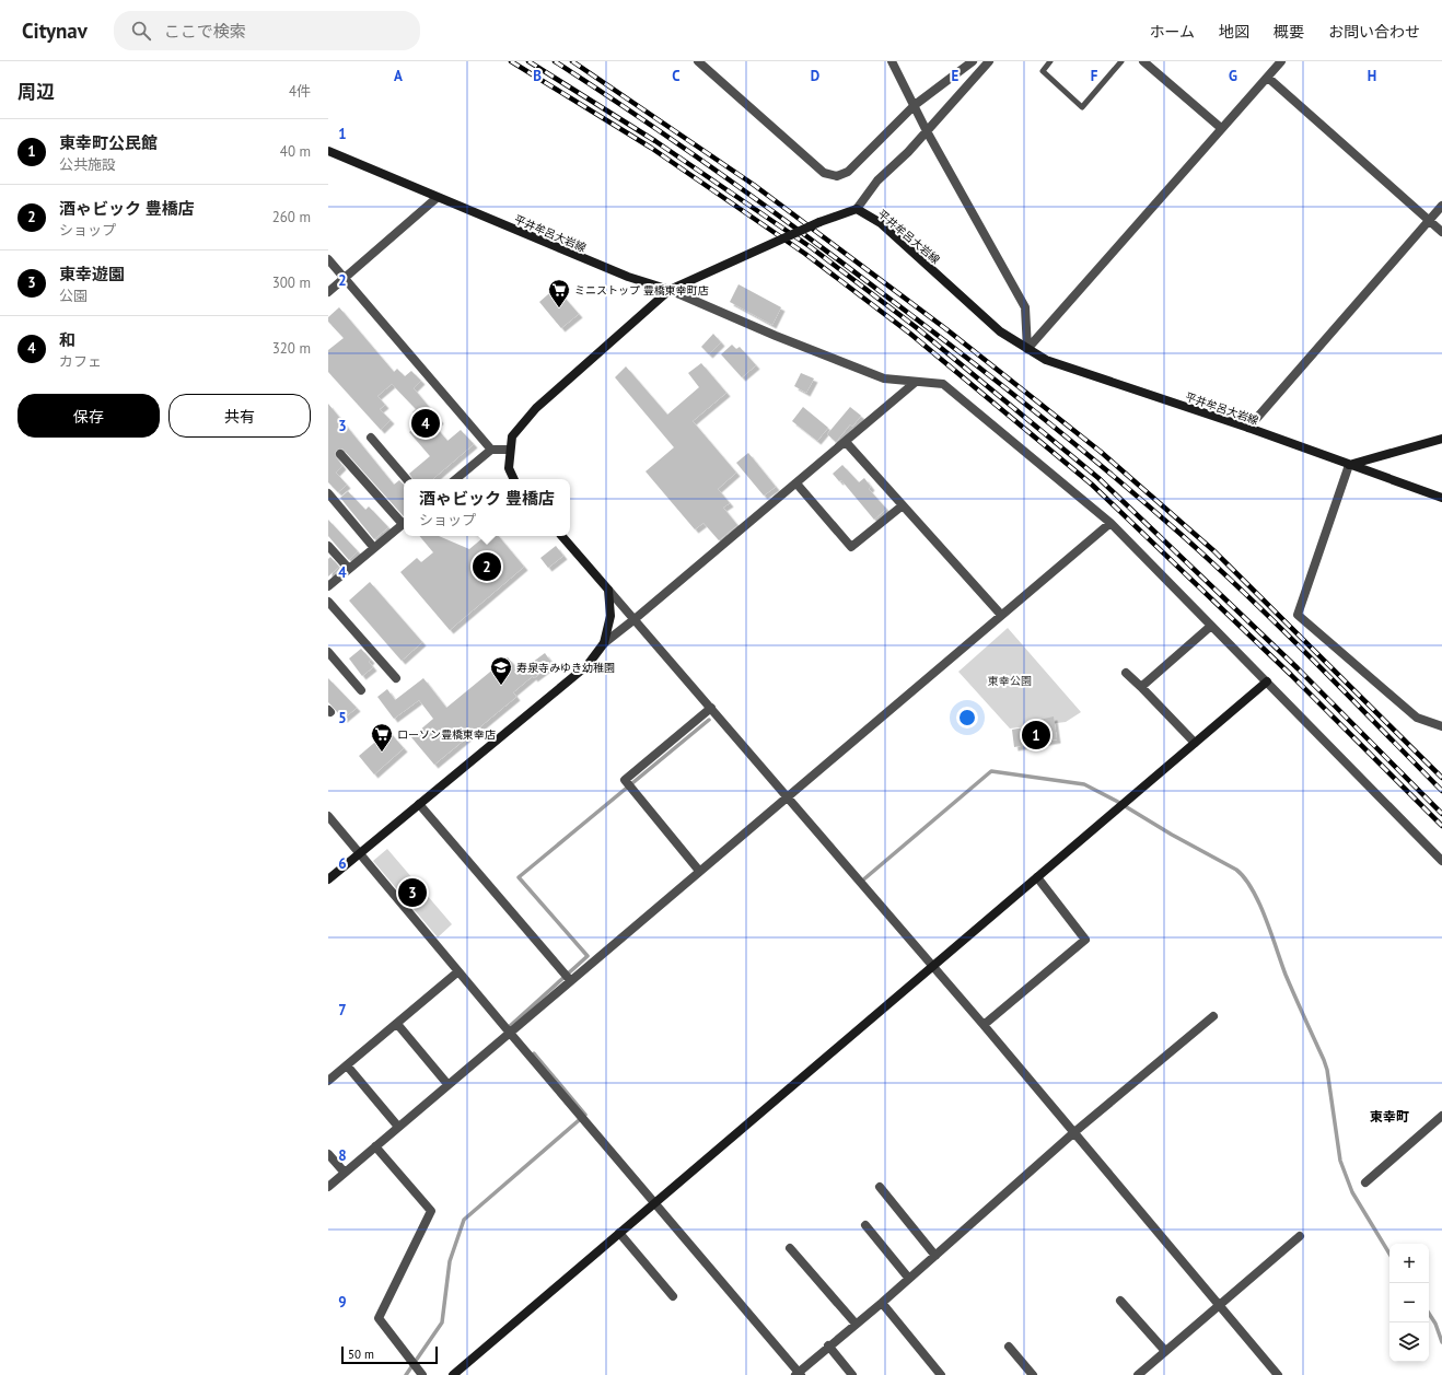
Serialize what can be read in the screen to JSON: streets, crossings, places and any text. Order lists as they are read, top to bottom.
{
  "streets": {
    "street": ["平井牟呂大岩線"]
  },
  "districts": ["東幸町"],
  "parks": ["東幸公園"],
  "places": {
    "supermarket": ["ミニストップ 豊橋東幸町店", "ローソン豊橋東幸店"],
    "school or university": ["寿泉寺みゆき幼稚園"]
  },
  "scale_bar": "50 m",
  "page": {
    "header": "Citynav",
    "search": "ここで検索",
    "nav": [
      "ホーム",
      "地図",
      "概要",
      "お問い合わせ"
    ],
    "heading": ["周辺", "4件"],
    "list": [
      {
        "mark": "1",
        "name": "東幸町公民館",
        "note": "公共施設",
        "value": "40 m"
      },
      {
        "mark": "2",
        "name": "酒ゃビック 豊橋店",
        "note": "ショップ",
        "value": "260 m"
      },
      {
        "mark": "3",
        "name": "東幸遊園",
        "note": "公園",
        "value": "300 m"
      },
      {
        "mark": "4",
        "name": "和",
        "note": "カフェ",
        "value": "320 m"
      }
    ],
    "buttons": ["保存", "共有"],
    "pins": [
      "4",
      "2",
      "1",
      "3"
    ],
    "popup": ["酒ゃビック 豊橋店", "ショップ"],
    "map_buttons": ["+", "−"],
    "scale": "50 m"
  },
  "grid": {
    "columns": [
      "A",
      "B",
      "C",
      "D",
      "E",
      "F",
      "G",
      "H"
    ],
    "rows": [
      "1",
      "2",
      "3",
      "4",
      "5",
      "6",
      "7",
      "8",
      "9"
    ]
  }
}
